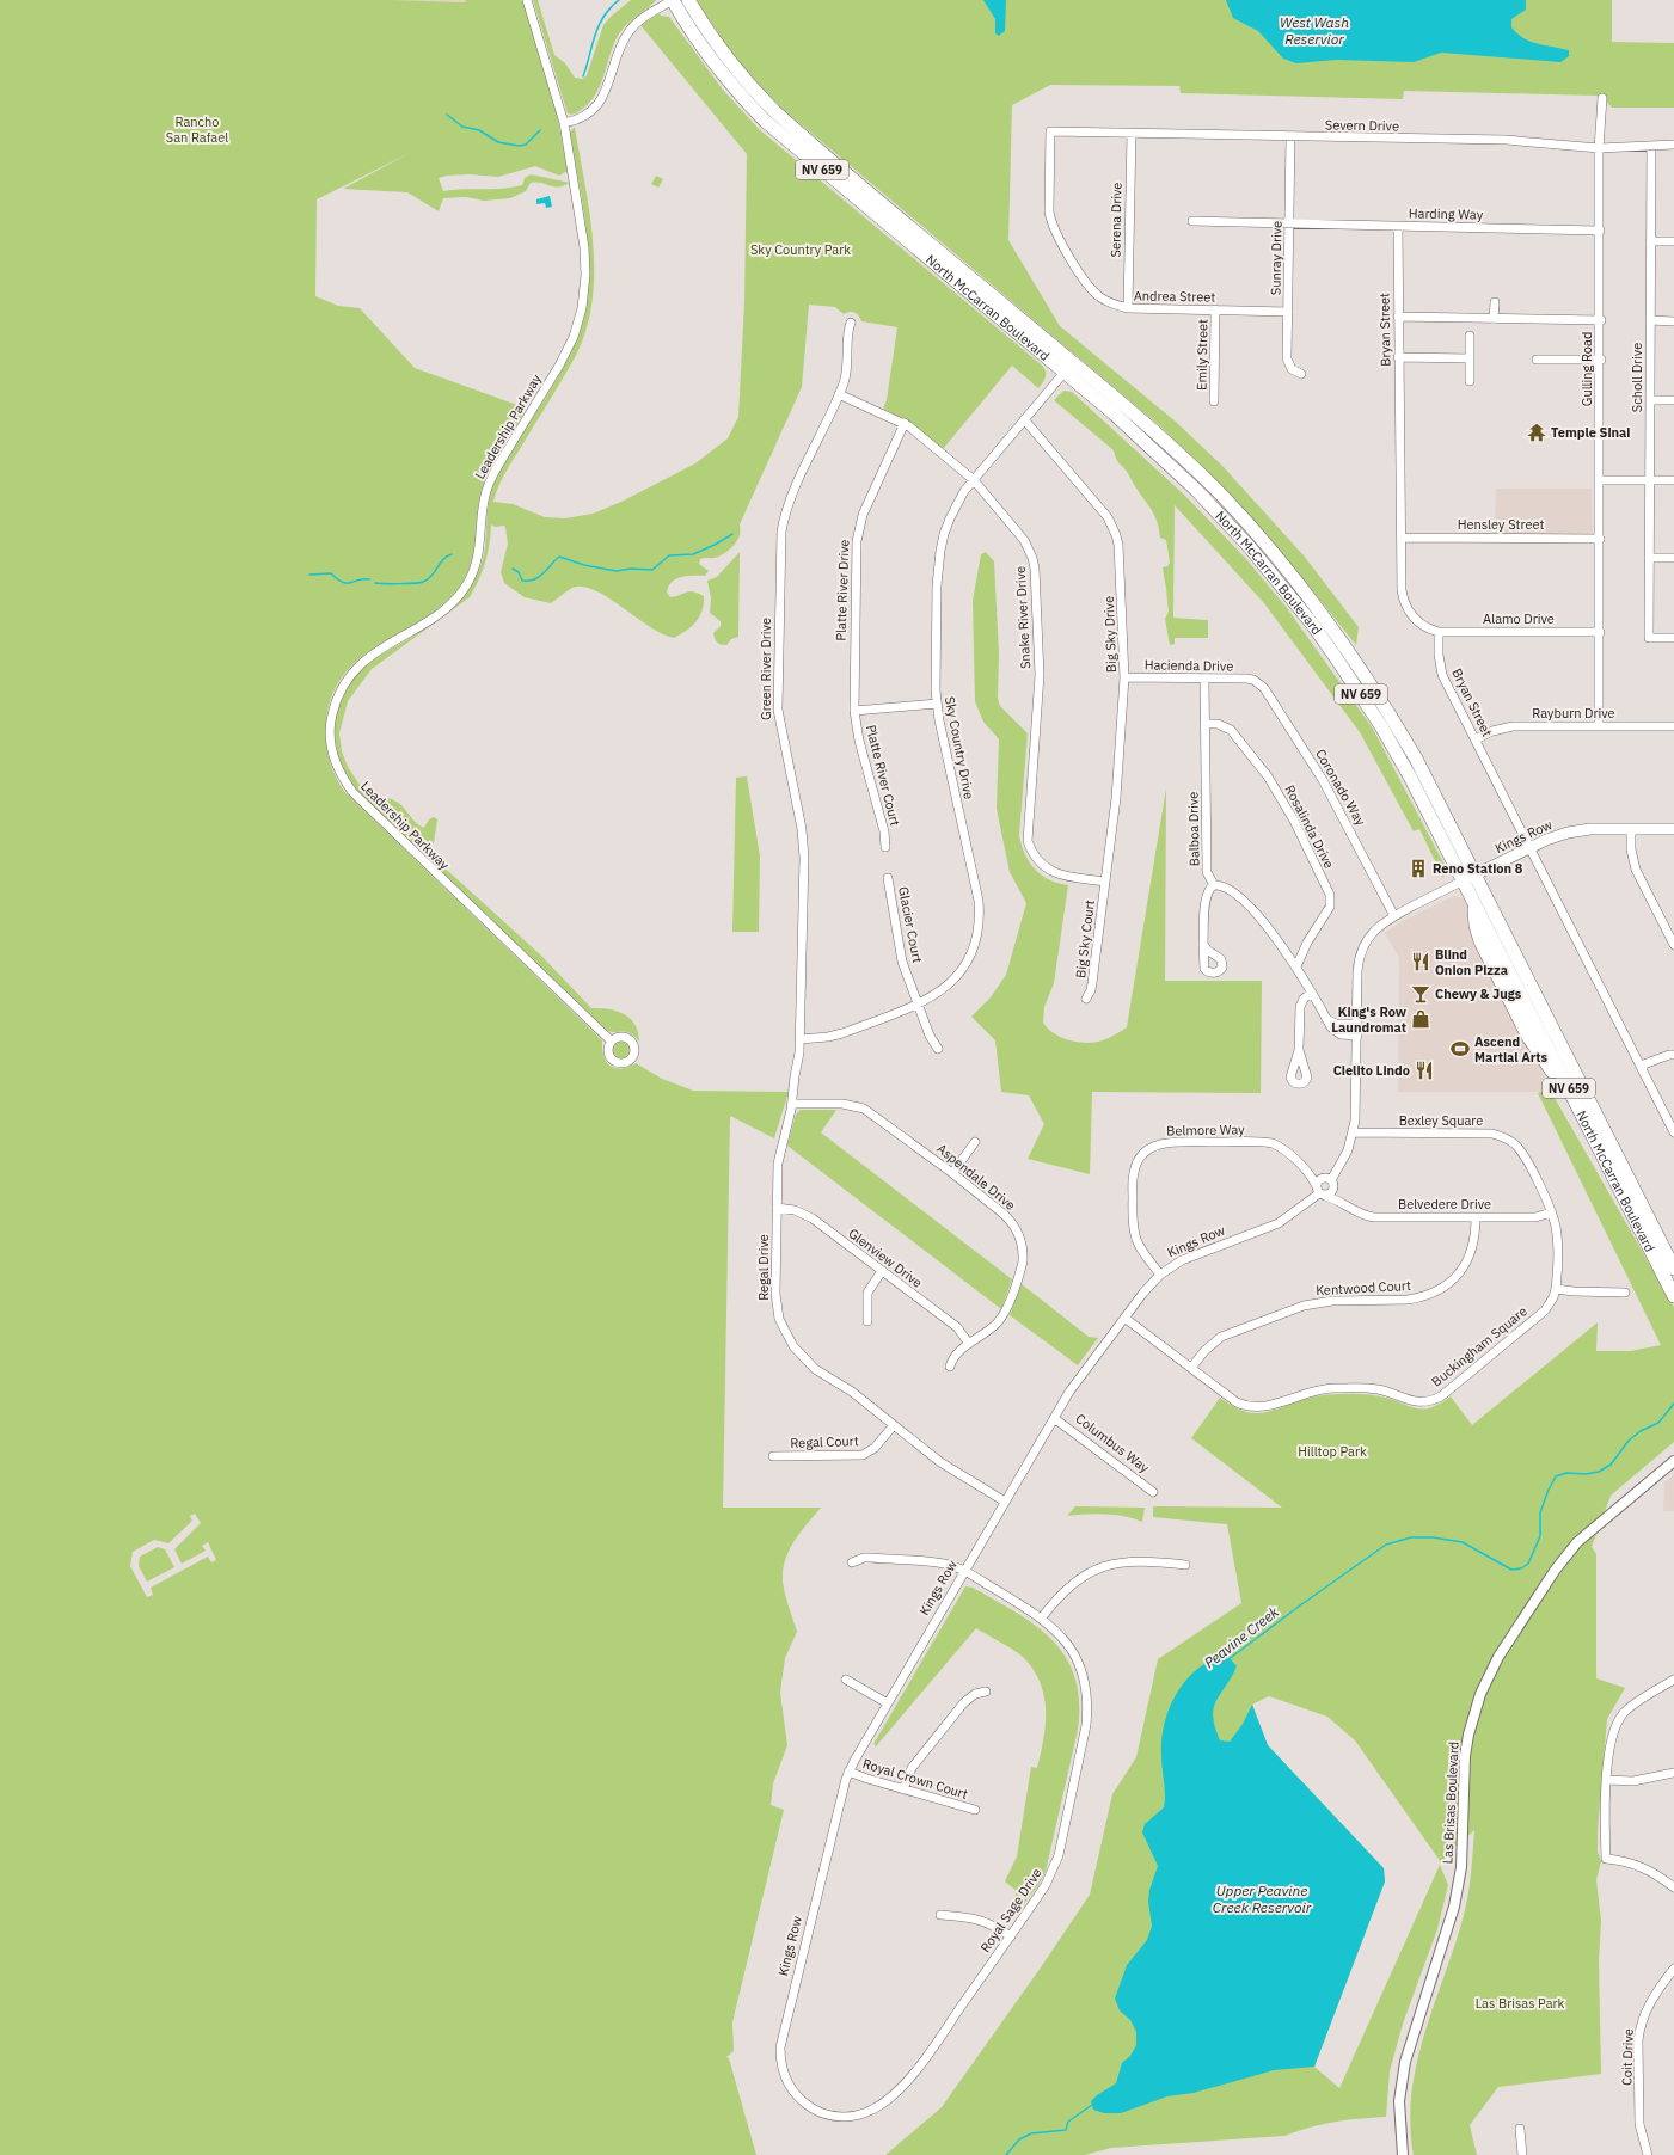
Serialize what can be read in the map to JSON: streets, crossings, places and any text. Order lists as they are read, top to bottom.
{
  "streets": {
    "main road": ["NV 659", "North McCarran Boulevard", "Kings Row"],
    "street": [
      "Severn Drive",
      "Harding Way",
      "Serena Drive",
      "Sunray Drive",
      "Andrea Street",
      "Bryan Street",
      "Emily Street",
      "Gulling Road",
      "Scholl Drive",
      "Leadership Parkway",
      "Hensley Street",
      "Platte River Drive",
      "Snake River Drive",
      "Alamo Drive",
      "Big Sky Drive",
      "Hacienda Drive",
      "Green River Drive",
      "Rayburn Drive",
      "Sky Country Drive",
      "Platte River Court",
      "Coronado Way",
      "Rosalinda Drive",
      "Balboa Drive",
      "Glacier Court",
      "Big Sky Court",
      "Bexley Square",
      "Belmore Way",
      "Aspendale Drive",
      "Belvedere Drive",
      "Glenview Drive",
      "Regal Drive",
      "Kentwood Court",
      "Buckingham Square",
      "Regal Court",
      "Columbus Way",
      "Royal Crown Court",
      "Las Brisas Boulevard",
      "Royal Sage Drive",
      "Coit Drive"
    ]
  },
  "crossings": [
    ["Severn Drive", "Serena Drive"],
    ["Severn Drive", "Sunray Drive"],
    ["Severn Drive", "Andrea Street"],
    ["Severn Drive", "Gulling Road"],
    ["Severn Drive", "Scholl Drive"],
    ["Harding Way", "Sunray Drive"],
    ["Harding Way", "Bryan Street"],
    ["Harding Way", "Gulling Road"],
    ["Serena Drive", "Andrea Street"],
    ["Sunray Drive", "Andrea Street"],
    ["Andrea Street", "Emily Street"],
    ["North McCarran Boulevard", "Sky Country Drive"],
    ["North McCarran Boulevard", "Kings Row"],
    ["Bryan Street", "Hensley Street"],
    ["Bryan Street", "Alamo Drive"],
    ["Bryan Street", "Rayburn Drive"],
    ["Bryan Street", "Kings Row"],
    ["Gulling Road", "Hensley Street"],
    ["Gulling Road", "Alamo Drive"],
    ["Gulling Road", "Rayburn Drive"],
    ["Platte River Drive", "Snake River Drive"],
    ["Platte River Drive", "Platte River Court"],
    ["Snake River Drive", "Big Sky Drive"],
    ["Snake River Drive", "Green River Drive"],
    ["Snake River Drive", "Sky Country Drive"],
    ["Snake River Drive", "Big Sky Court"],
    ["Big Sky Drive", "Hacienda Drive"],
    ["Big Sky Drive", "Sky Country Drive"],
    ["Big Sky Drive", "Big Sky Court"],
    ["Hacienda Drive", "Coronado Way"],
    ["Hacienda Drive", "Balboa Drive"],
    ["Green River Drive", "Sky Country Drive"],
    ["Green River Drive", "Regal Drive"],
    ["Sky Country Drive", "Glacier Court"],
    ["Sky Country Drive", "Regal Drive"],
    ["Coronado Way", "Kings Row"],
    ["Rosalinda Drive", "Balboa Drive"],
    ["Kings Row", "Bexley Square"],
    ["Kings Row", "Belmore Way"],
    ["Kings Row", "Belvedere Drive"],
    ["Kings Row", "Regal Drive"],
    ["Kings Row", "Buckingham Square"],
    ["Kings Row", "Columbus Way"],
    ["Kings Row", "Royal Crown Court"],
    ["Kings Row", "Royal Sage Drive"],
    ["Bexley Square", "Belvedere Drive"],
    ["Bexley Square", "Buckingham Square"],
    ["Belmore Way", "Belvedere Drive"],
    ["Aspendale Drive", "Glenview Drive"],
    ["Aspendale Drive", "Regal Drive"],
    ["Belvedere Drive", "Kentwood Court"],
    ["Glenview Drive", "Regal Drive"],
    ["Regal Drive", "Regal Court"],
    ["Kentwood Court", "Buckingham Square"]
  ],
  "water": ["West Wash Reservior", "Peavine Creek", "Upper Peavine Creek Reservoir"],
  "parks": [
    "Rancho San Rafael",
    "Sky Country Park",
    "Hilltop Park",
    "Las Brisas Park"
  ],
  "places": {
    "temple": ["Temple Sinai"],
    "building": ["Reno Station 8"],
    "restaurant": ["Blind Onion Pizza", "Cielito Lindo"],
    "bar": ["Chewy & Jugs"],
    "shop": ["King's Row Laundromat"],
    "sports": ["Ascend Martial Arts"]
  }
}
